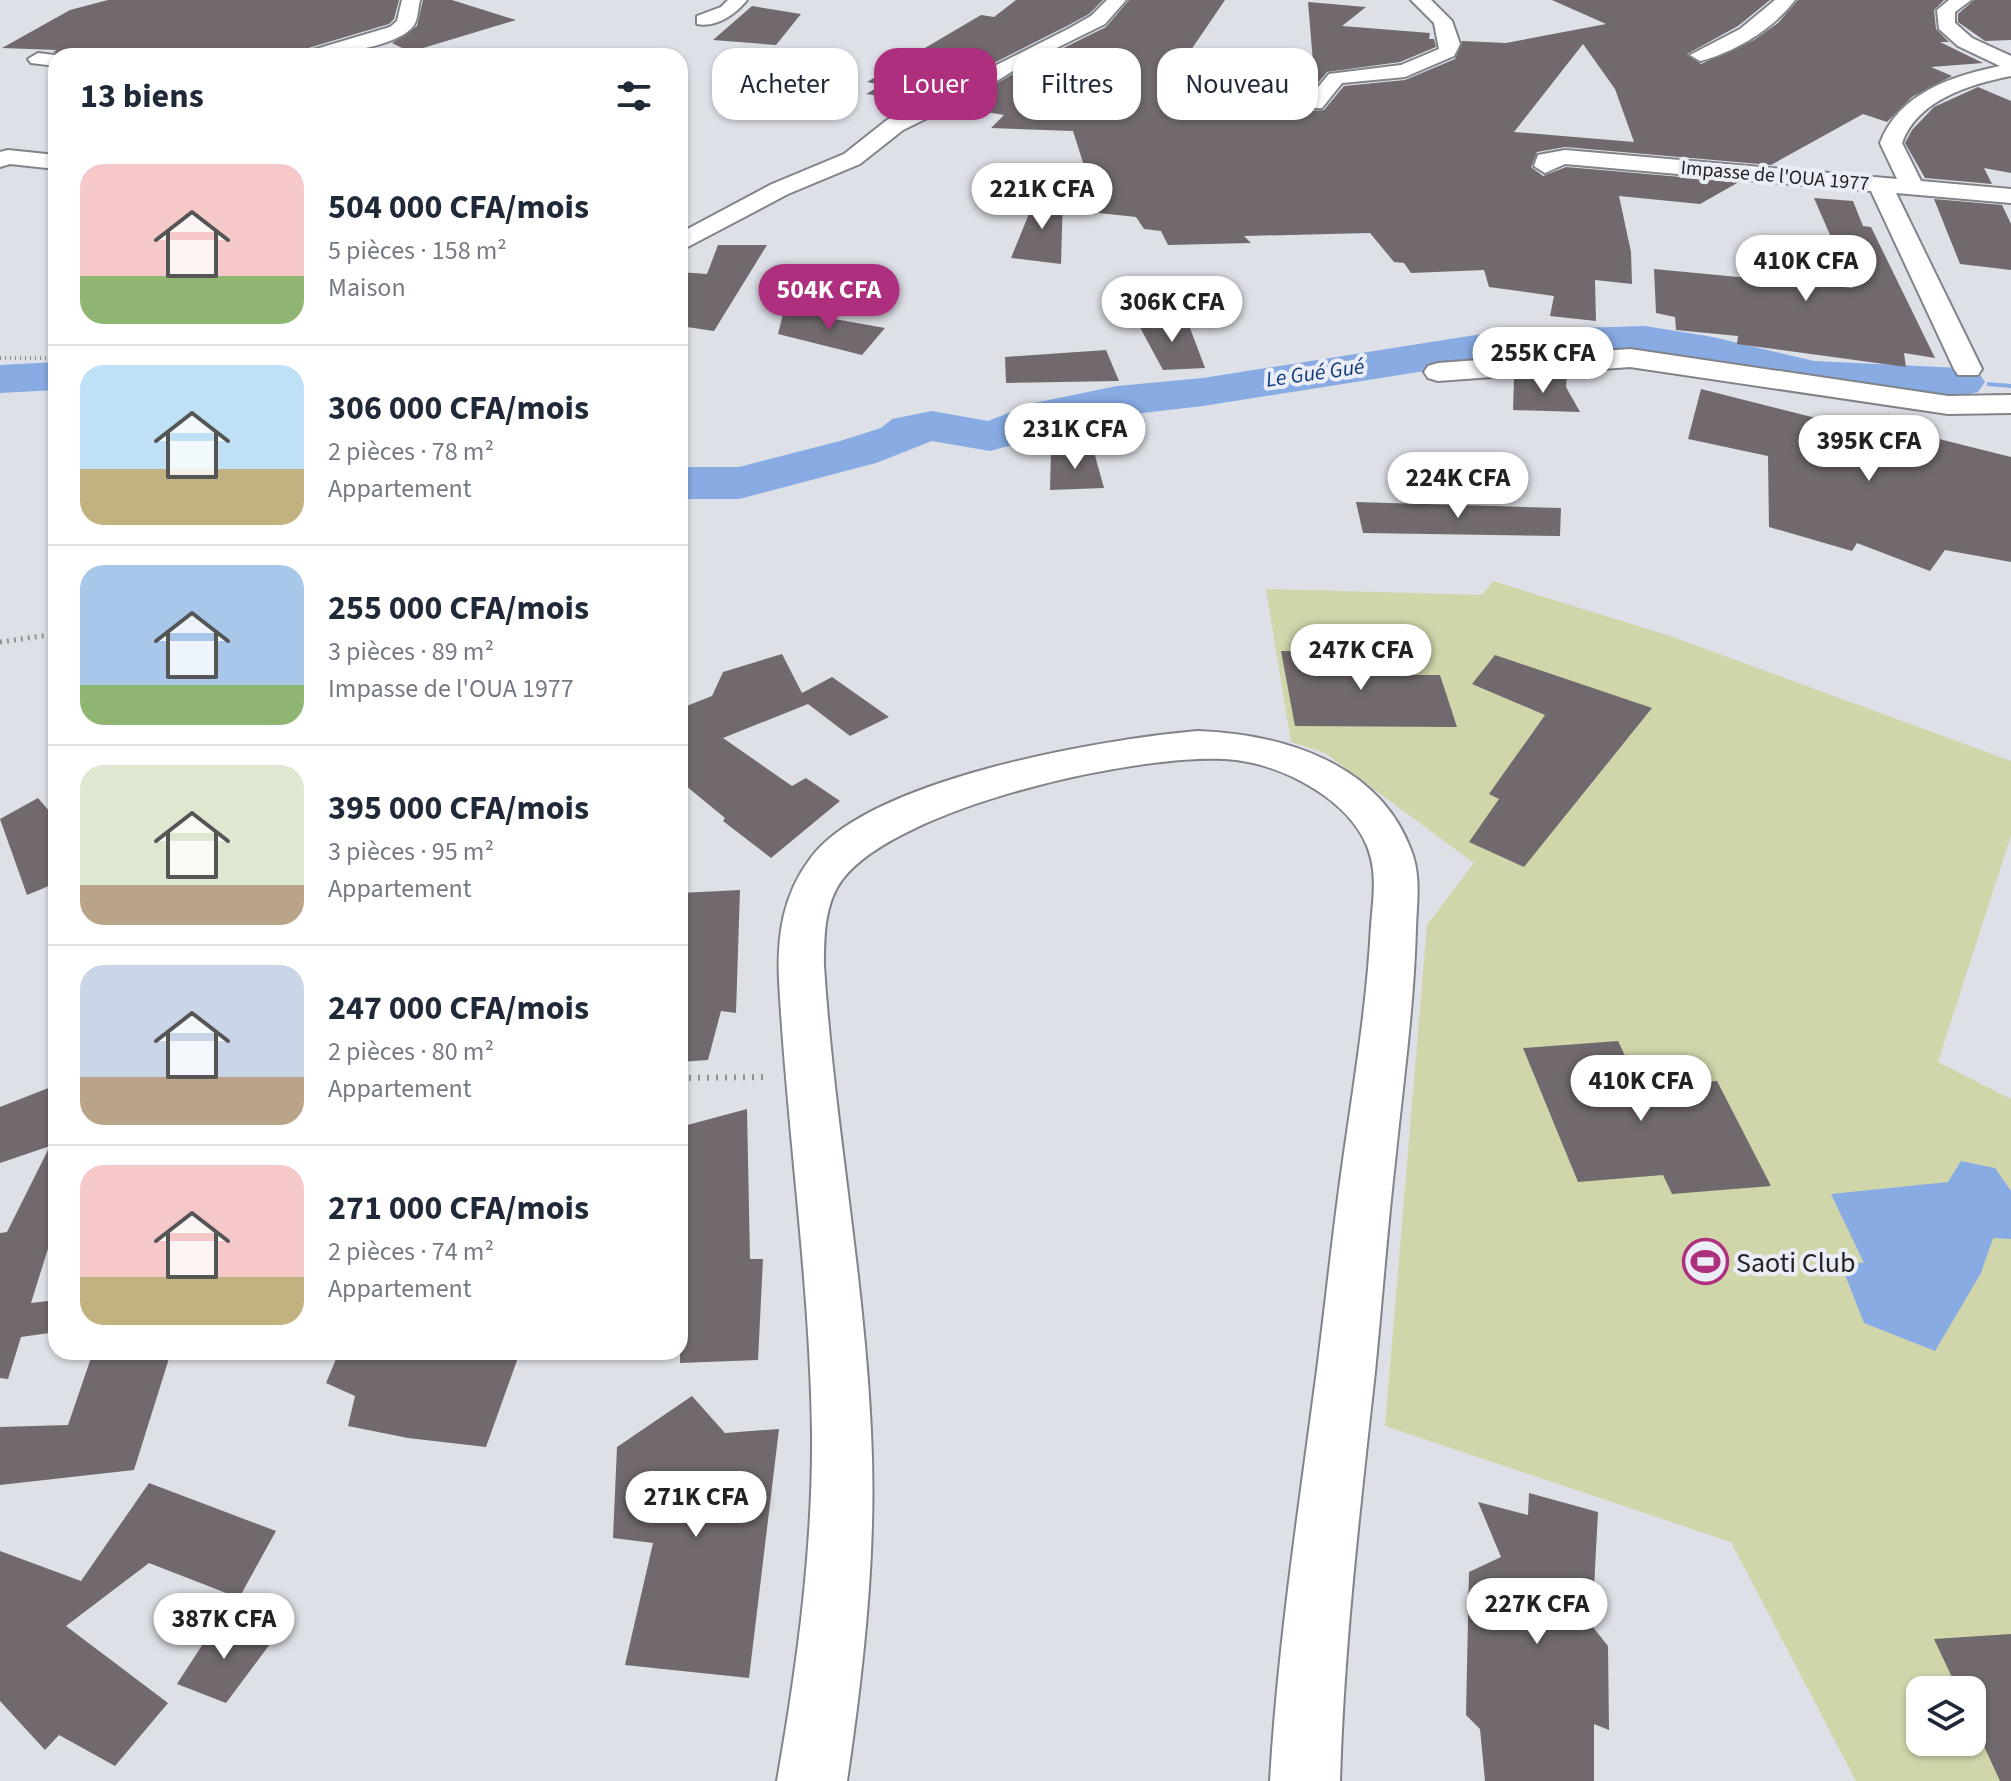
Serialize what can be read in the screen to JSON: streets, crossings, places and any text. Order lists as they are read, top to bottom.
{
  "streets": {
    "street": ["Impasse de l'OUA 1977"]
  },
  "water": ["Le Gué Gué"],
  "places": {
    "sports": ["Saoti Club"]
  },
  "page": {
    "chip": [
      "Acheter",
      "Louer",
      "Filtres",
      "Nouveau"
    ],
    "heading": "13 biens",
    "list": [
      {
        "name": "504 000 CFA/mois",
        "note": "5 pièces · 158 m² · Maison"
      },
      {
        "name": "306 000 CFA/mois",
        "note": "2 pièces · 78 m² · Appartement"
      },
      {
        "name": "255 000 CFA/mois",
        "note": "3 pièces · 89 m² · Impasse de l'OUA 1977"
      },
      {
        "name": "395 000 CFA/mois",
        "note": "3 pièces · 95 m² · Appartement"
      },
      {
        "name": "247 000 CFA/mois",
        "note": "2 pièces · 80 m² · Appartement"
      },
      {
        "name": "271 000 CFA/mois",
        "note": "2 pièces · 74 m² · Appartement"
      }
    ],
    "price": [
      "221K CFA",
      "410K CFA",
      "504K CFA",
      "306K CFA",
      "255K CFA",
      "231K CFA",
      "395K CFA",
      "224K CFA",
      "247K CFA",
      "410K CFA",
      "271K CFA",
      "227K CFA",
      "387K CFA"
    ]
  }
}
